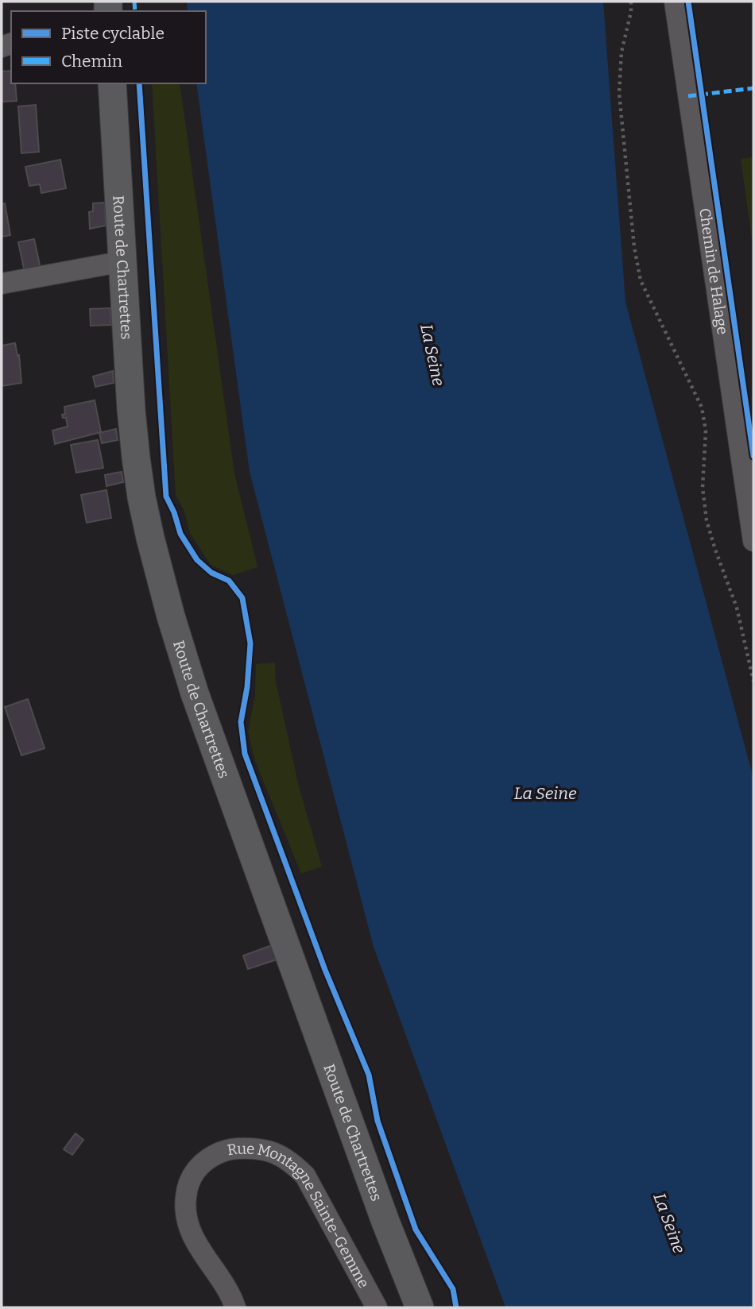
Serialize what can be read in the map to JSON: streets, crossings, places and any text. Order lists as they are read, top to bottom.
{
  "streets": {
    "main road": ["Route de Chartrettes"],
    "street": ["Chemin de Halage", "Rue Montagne Sainte-Gemme"]
  },
  "water": ["La Seine"],
  "legend": ["Piste cyclable", "Chemin"]
}
